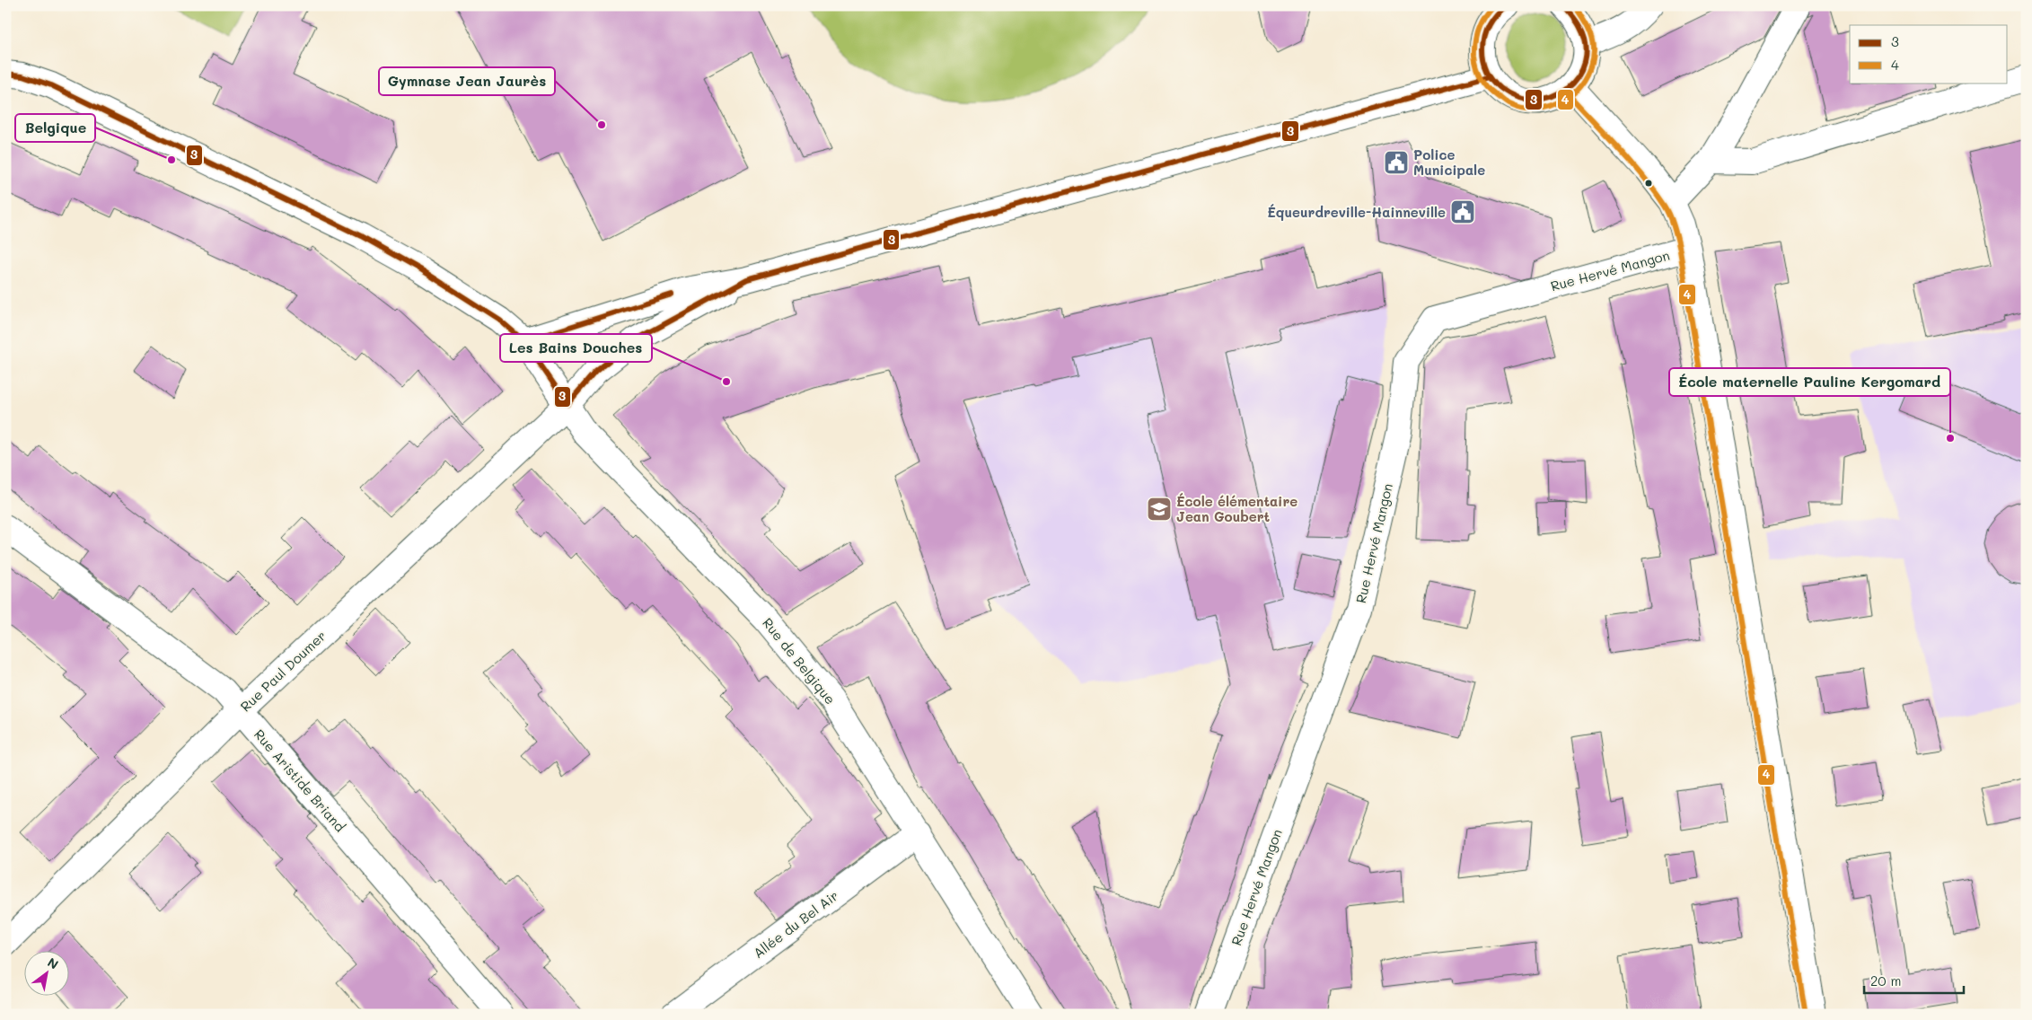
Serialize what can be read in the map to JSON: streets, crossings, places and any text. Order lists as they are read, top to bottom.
{
  "streets": {
    "street": [
      "Rue Hervé Mangon",
      "Rue de Belgique",
      "Rue Paul Doumer",
      "Rue Aristide Briand",
      "Allée du Bel Air"
    ]
  },
  "crossings": [
    ["Rue de Belgique", "Rue Paul Doumer"],
    ["Rue de Belgique", "Allée du Bel Air"],
    ["Rue Paul Doumer", "Rue Aristide Briand"]
  ],
  "places": {
    "other": [
      "Gymnase Jean Jaurès",
      "Belgique",
      "Les Bains Douches",
      "École maternelle Pauline Kergomard"
    ],
    "public building": ["Police Municipale", "Équeurdreville-Hainneville"],
    "school or university": ["École élémentaire Jean Goubert"]
  },
  "lines": ["transit line 3", "transit line 4"],
  "legend": ["3", "4"],
  "scale_bar": "20 m",
  "north": "top right"
}
